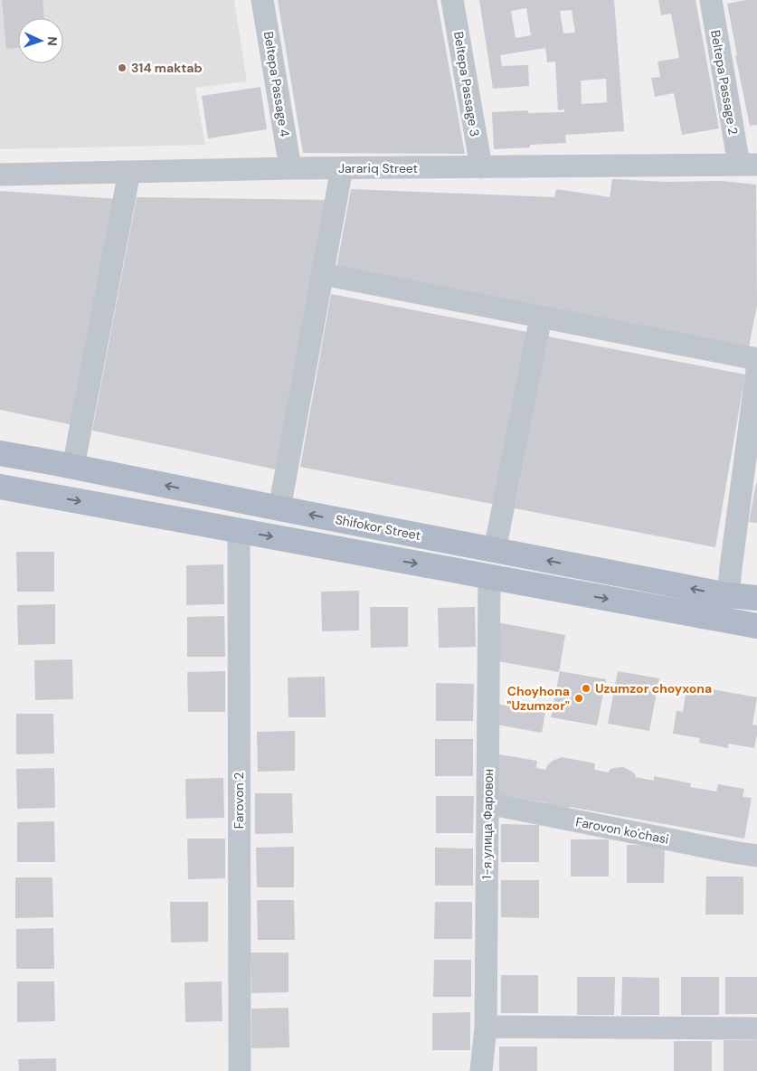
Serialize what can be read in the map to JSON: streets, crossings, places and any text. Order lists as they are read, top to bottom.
{
  "streets": {
    "main road": ["Shifokor Street"],
    "street": [
      "Beltepa Passage 2",
      "Beltepa Passage 4",
      "Beltepa Passage 3",
      "Jarariq Street",
      "Farovon 2",
      "1-я улица Фаровон",
      "Farovon ko'chasi"
    ]
  },
  "crossings": [
    ["Beltepa Passage 2", "Jarariq Street"],
    ["Beltepa Passage 4", "Jarariq Street"],
    ["Beltepa Passage 3", "Jarariq Street"],
    ["1-я улица Фаровон", "Farovon ko'chasi"]
  ],
  "places": ["314 maktab", "Uzumzor choyxona", "Choyhona \"Uzumzor\""],
  "north": "right"
}
